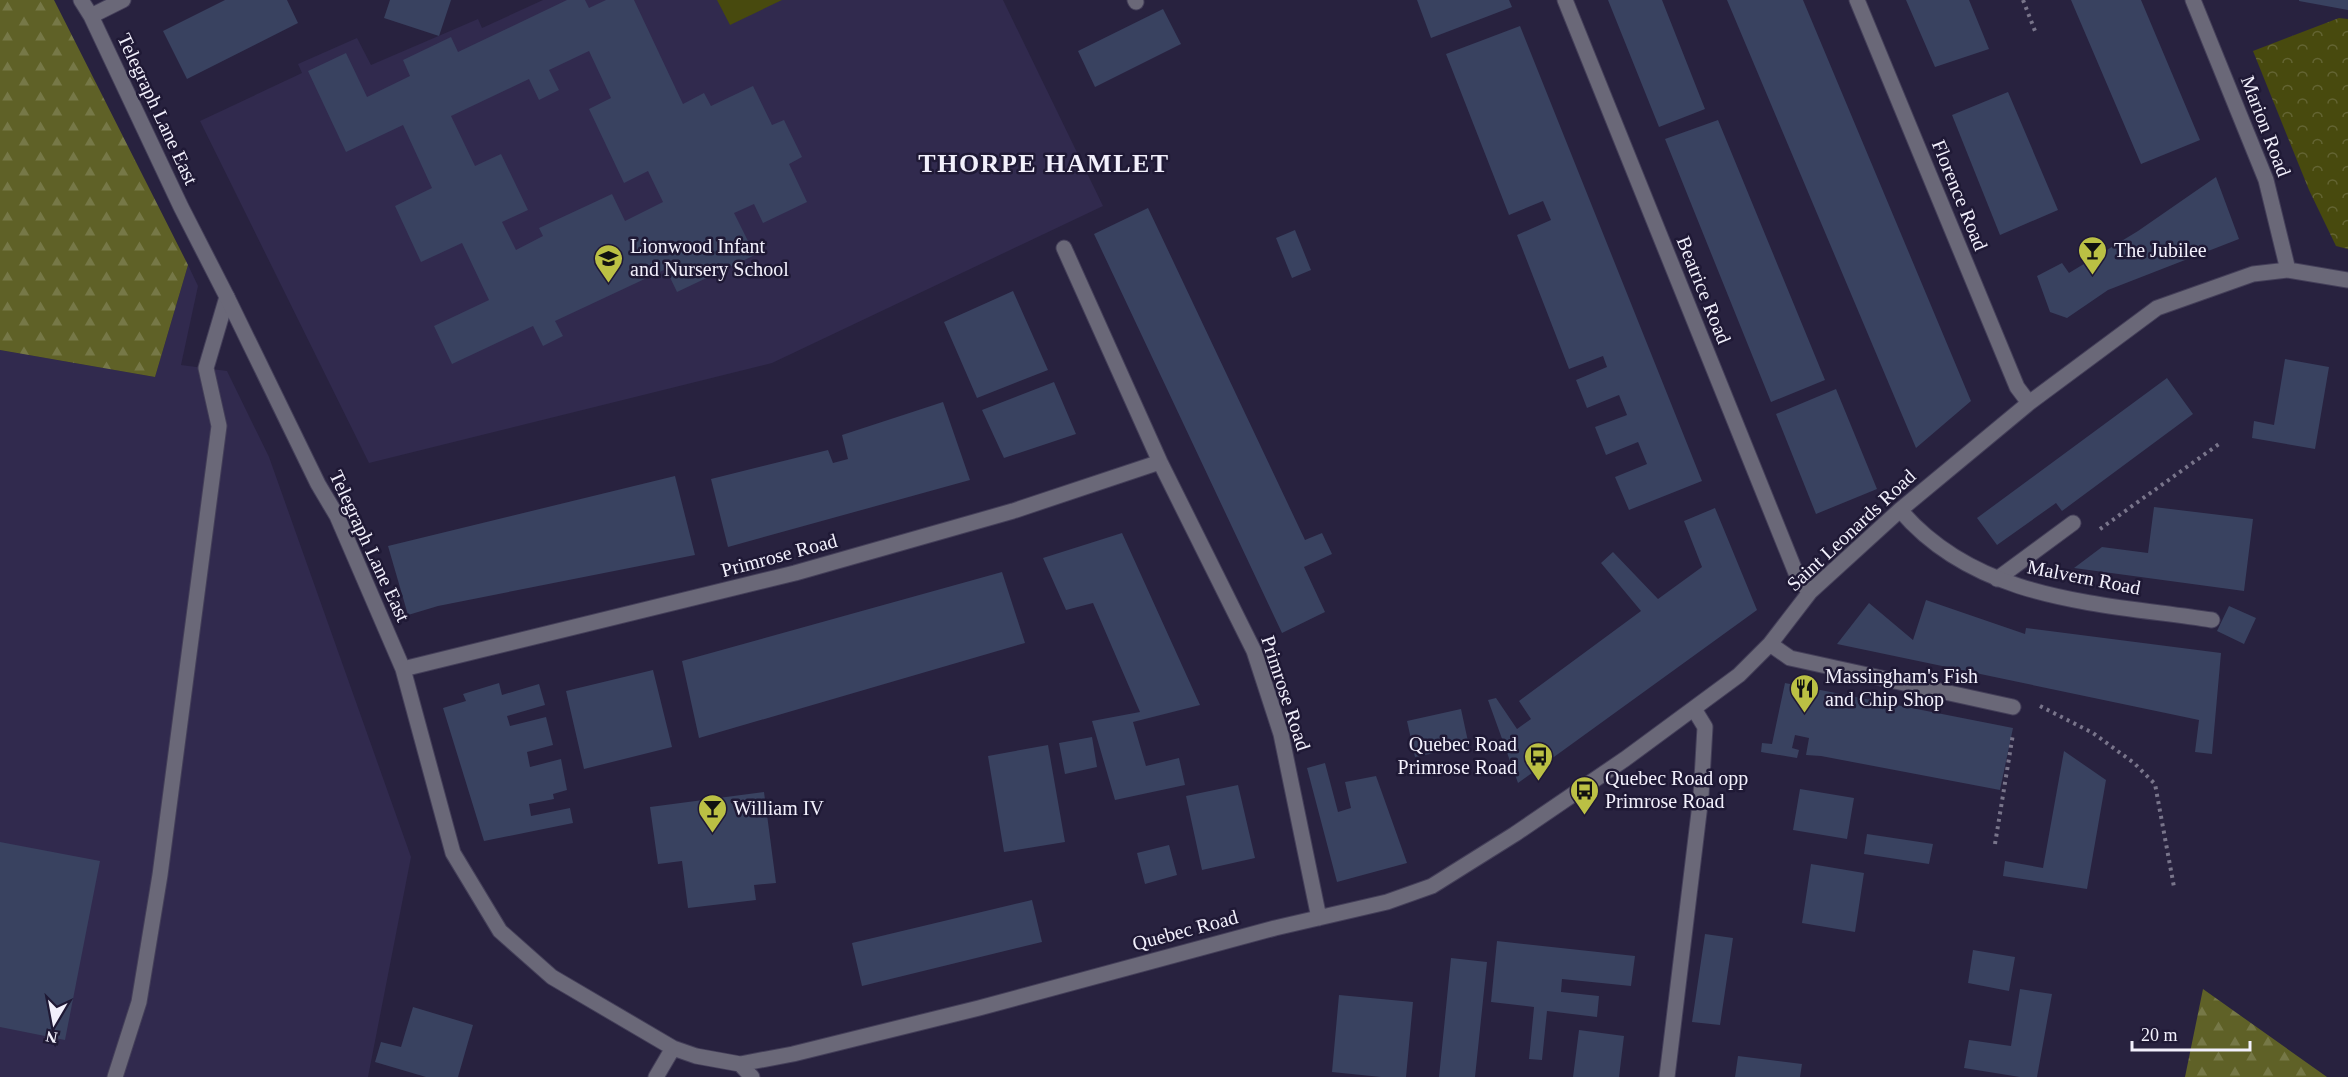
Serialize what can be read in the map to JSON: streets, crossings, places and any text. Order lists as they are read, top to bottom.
{
  "streets": {
    "street": [
      "Telegraph Lane East",
      "Marion Road",
      "Florence Road",
      "Beatrice Road",
      "Saint Leonards Road",
      "Primrose Road",
      "Malvern Road",
      "Quebec Road"
    ]
  },
  "crossings": [
    ["Telegraph Lane East", "Primrose Road"],
    ["Telegraph Lane East", "Quebec Road"],
    ["Marion Road", "Saint Leonards Road"],
    ["Florence Road", "Saint Leonards Road"],
    ["Beatrice Road", "Saint Leonards Road"],
    ["Saint Leonards Road", "Malvern Road"],
    ["Saint Leonards Road", "Quebec Road"],
    ["Primrose Road", "Quebec Road"]
  ],
  "districts": ["THORPE HAMLET"],
  "places": {
    "bar": ["The Jubilee", "William IV"],
    "school or university": ["Lionwood Infant and Nursery School"],
    "restaurant": ["Massingham's Fish and Chip Shop"],
    "bus stop": ["Quebec Road Primrose Road", "Quebec Road opp Primrose Road"]
  },
  "scale_bar": "20 m",
  "north": "bottom"
}
